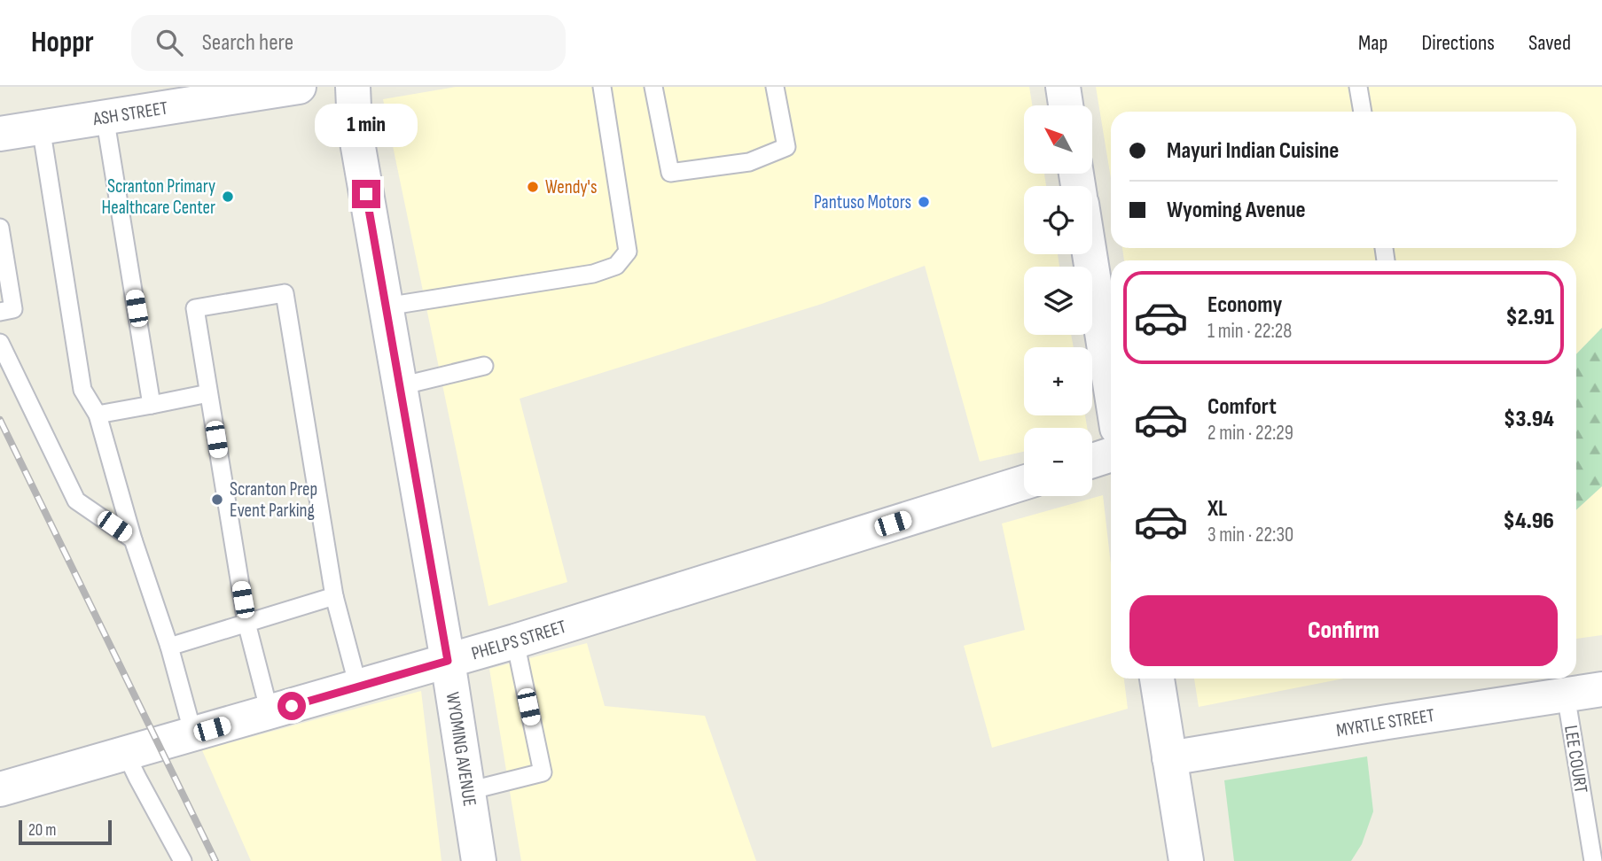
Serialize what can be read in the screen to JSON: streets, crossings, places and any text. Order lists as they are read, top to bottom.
{
  "streets": {
    "street": [
      "ASH STREET",
      "PHELPS STREET",
      "MYRTLE STREET",
      "WYOMING AVENUE"
    ],
    "lane": ["LEE COURT"]
  },
  "crossings": [
    ["PHELPS STREET", "WYOMING AVENUE"],
    ["MYRTLE STREET", "LEE COURT"]
  ],
  "places": [
    "Wendy's",
    "Scranton Primary Healthcare Center",
    "Pantuso Motors",
    "Scranton Prep Event Parking"
  ],
  "scale_bar": "20 m",
  "north": "top left",
  "page": {
    "header": "Hoppr",
    "search": "Search here",
    "nav": ["Map", "Directions", "Saved"],
    "bubble": "1 min",
    "map_buttons": ["+", "−"],
    "banner": ["Mayuri Indian Cuisine", "Wyoming Avenue"],
    "list": [
      {
        "name": "Economy",
        "note": "1 min · 22:28",
        "value": "$2.91"
      },
      {
        "name": "Comfort",
        "note": "2 min · 22:29",
        "value": "$3.94"
      },
      {
        "name": "XL",
        "note": "3 min · 22:30",
        "value": "$4.96"
      }
    ],
    "buttons": "Confirm",
    "scale": "20 m"
  }
}
